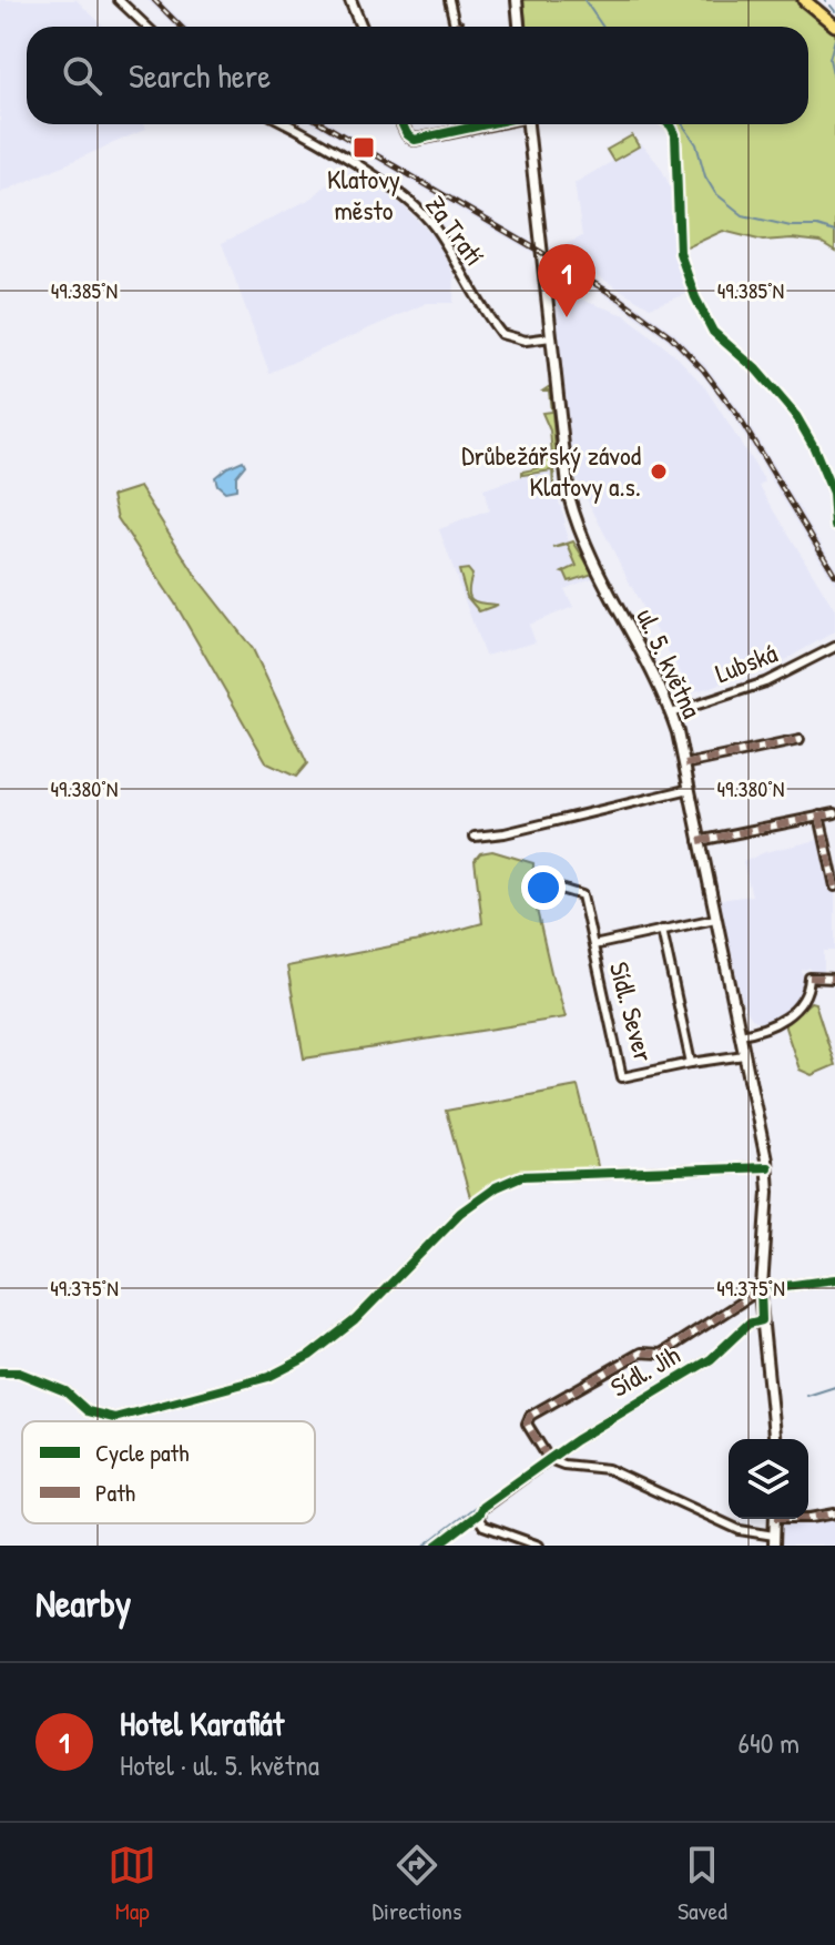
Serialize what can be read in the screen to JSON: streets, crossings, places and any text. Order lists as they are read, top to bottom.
{
  "streets": {
    "street": [
      "Za Tratí",
      "ul. 5. května",
      "Lubská",
      "Sídl. Sever",
      "Sídl. Jih"
    ]
  },
  "crossings": [
    ["Za Tratí", "ul. 5. května"],
    ["ul. 5. května", "Lubská"],
    ["ul. 5. května", "Sídl. Sever"],
    ["ul. 5. května", "Sídl. Jih"]
  ],
  "places": {
    "transit": ["Klatovy město"],
    "other": ["Drůbežářský závod Klatovy a.s."]
  },
  "legend": ["Cycle path", "Path"],
  "page": {
    "search": "Search here",
    "pins": "1",
    "heading": "Nearby",
    "list": [
      {
        "mark": "1",
        "name": "Hotel Karafiát",
        "note": "Hotel · ul. 5. května",
        "value": "640 m"
      }
    ],
    "nav": ["Map", "Directions", "Saved"]
  },
  "coordinates": ["49.385°N", "49.380°N", "49.375°N"]
}
